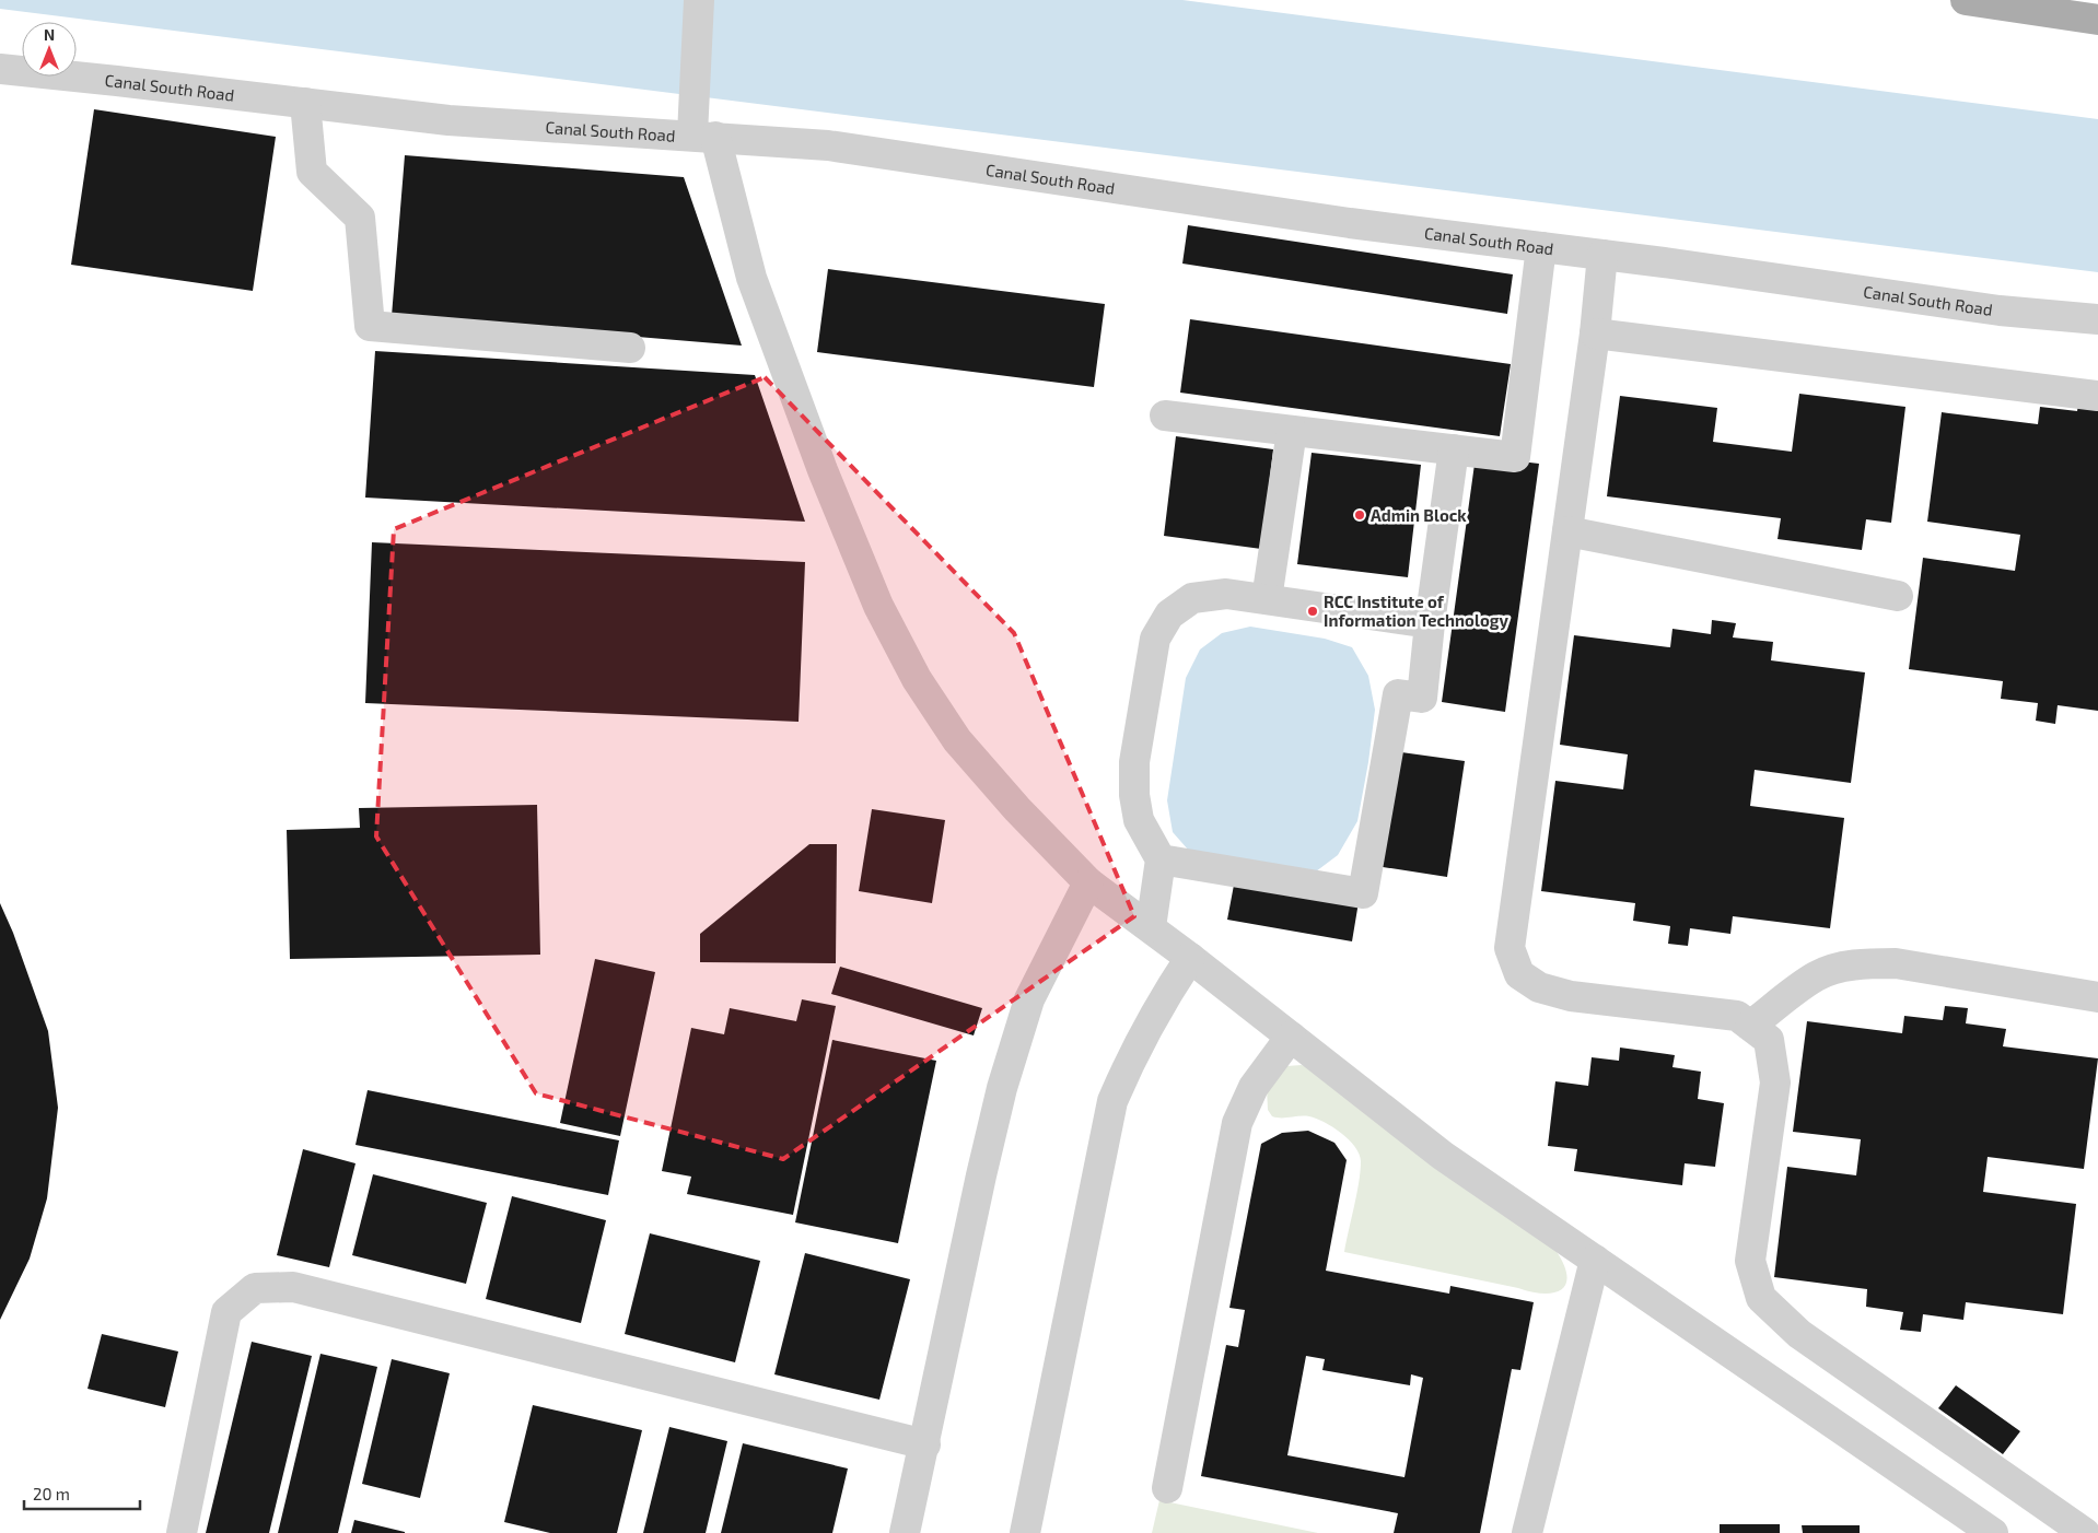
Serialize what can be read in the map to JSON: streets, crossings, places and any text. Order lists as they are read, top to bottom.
{
  "streets": {
    "street": ["Canal South Road"]
  },
  "places": ["Admin Block", "RCC Institute of Information Technology"],
  "scale_bar": "20 m",
  "north": "top"
}
